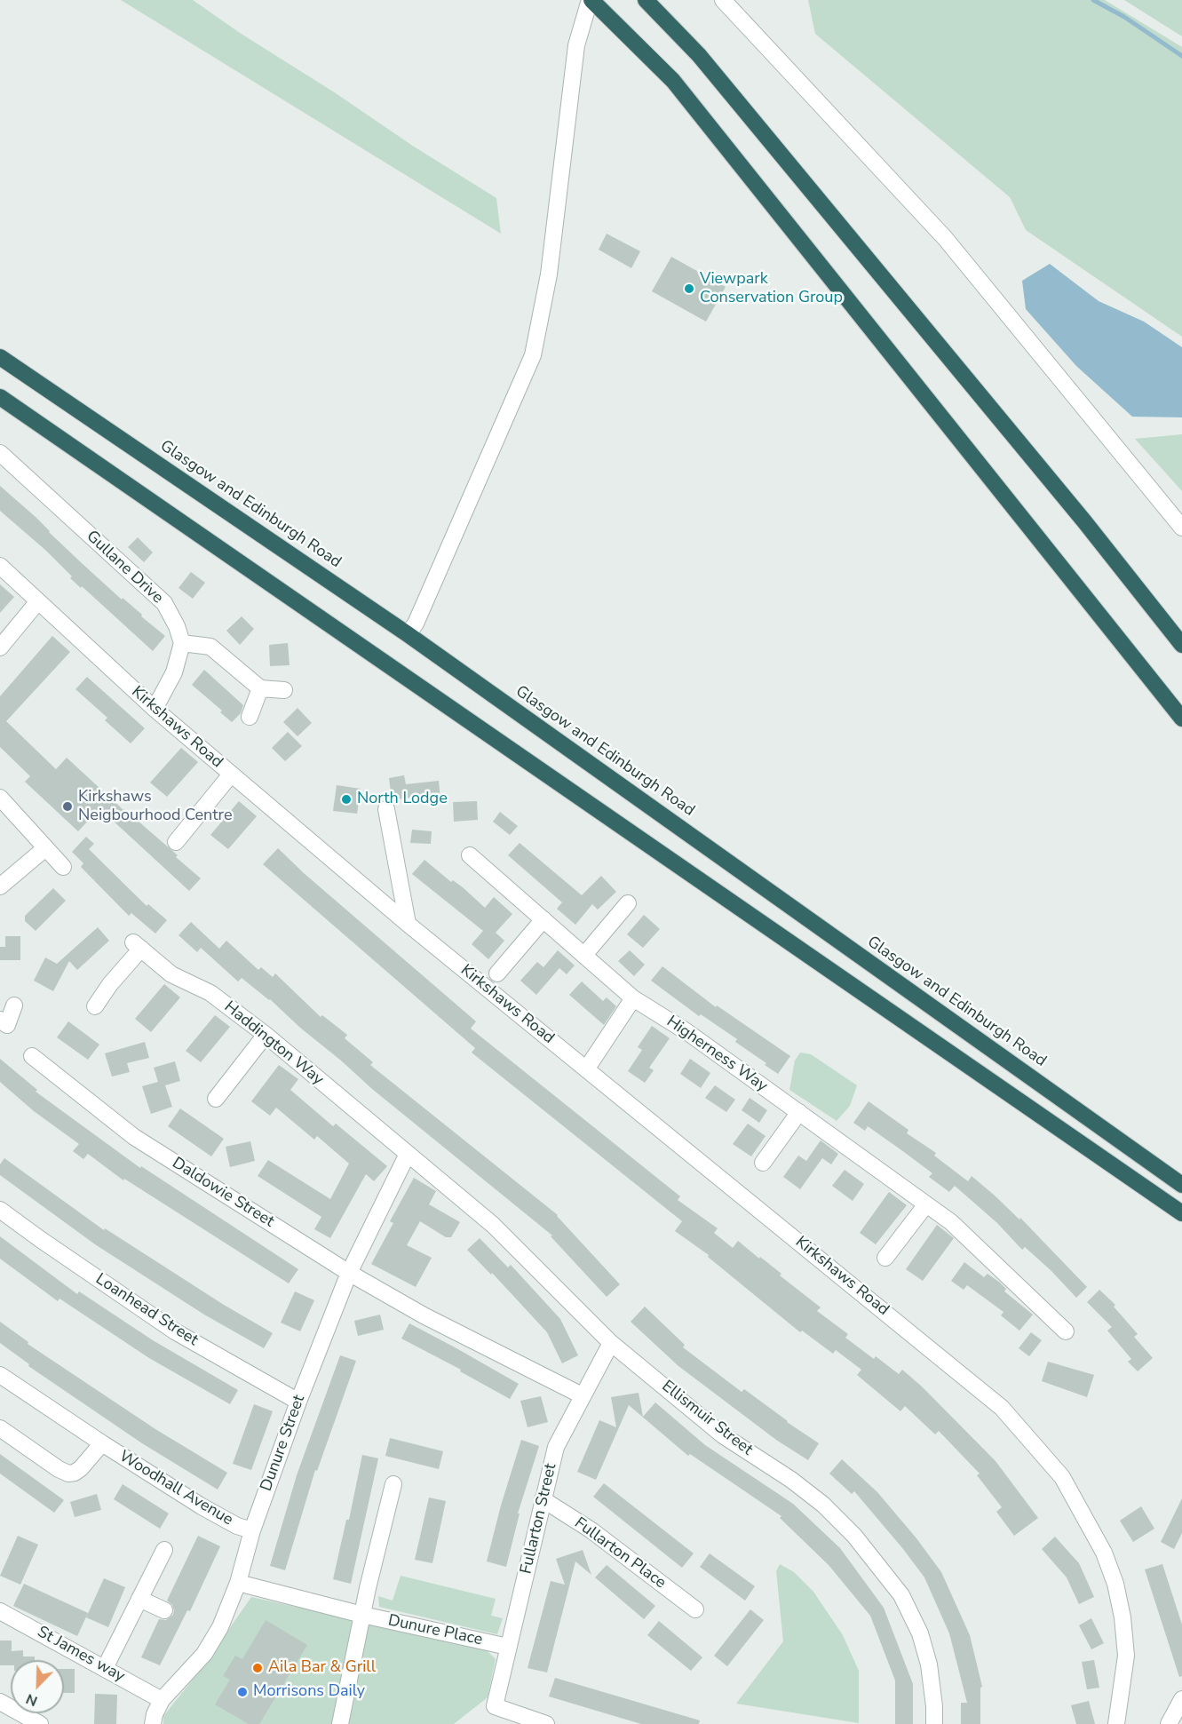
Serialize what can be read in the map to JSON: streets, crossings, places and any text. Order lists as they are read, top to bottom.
{
  "streets": {
    "highway": ["Glasgow and Edinburgh Road"],
    "street": [
      "Gullane Drive",
      "Kirkshaws Road",
      "Haddington Way",
      "Higherness Way",
      "Daldowie Street",
      "Loanhead Street",
      "Ellismuir Street",
      "Dunure Street",
      "Woodhall Avenue",
      "Fullarton Street",
      "Fullarton Place",
      "Dunure Place",
      "St James way"
    ]
  },
  "crossings": [
    ["Haddington Way", "Ellismuir Street"],
    ["Haddington Way", "Dunure Street"],
    ["Daldowie Street", "Dunure Street"],
    ["Daldowie Street", "Fullarton Street"],
    ["Loanhead Street", "Dunure Street"],
    ["Ellismuir Street", "Dunure Street"],
    ["Ellismuir Street", "Fullarton Street"],
    ["Dunure Street", "Woodhall Avenue"],
    ["Dunure Street", "Dunure Place"],
    ["Dunure Street", "St James way"],
    ["Fullarton Street", "Fullarton Place"],
    ["Fullarton Street", "Dunure Place"]
  ],
  "places": [
    "Viewpark Conservation Group",
    "North Lodge",
    "Kirkshaws Neigbourhood Centre",
    "Aila Bar & Grill",
    "Morrisons Daily"
  ],
  "north": "bottom left"
}
